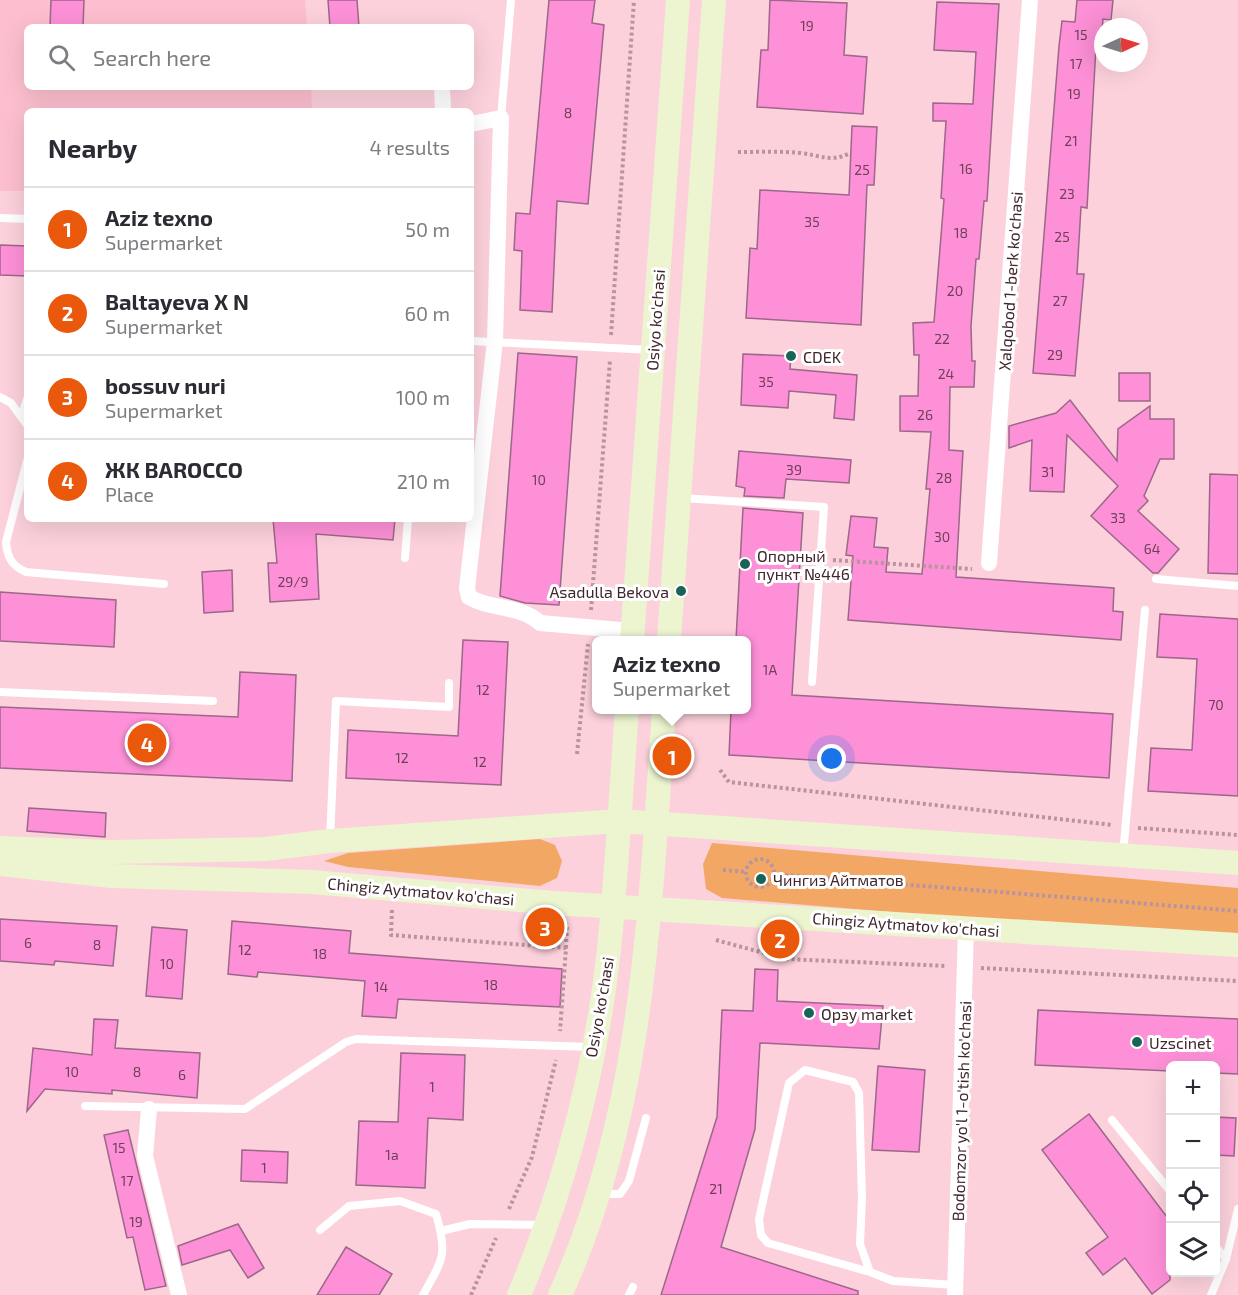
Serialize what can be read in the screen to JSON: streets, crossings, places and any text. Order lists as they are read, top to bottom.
{
  "streets": {
    "main road": ["Osiyo ko'chasi", "Chingiz Aytmatov ko'chasi"],
    "street": ["Xalqobod 1-berk ko'chasi", "Bodomzor yo'l 1-o'tish ko'chasi"]
  },
  "crossings": [
    ["Osiyo ko'chasi", "Chingiz Aytmatov ko'chasi"],
    ["Chingiz Aytmatov ko'chasi", "Bodomzor yo'l 1-o'tish ko'chasi"]
  ],
  "places": [
    "CDEK",
    "Опорный пункт №446",
    "Asadulla Bekova",
    "Чингиз Айтматов",
    "Орзу market",
    "Uzscinet"
  ],
  "house_numbers": [
    "19",
    "15",
    "17",
    "19",
    "8",
    "21",
    "16",
    "25",
    "23",
    "35",
    "18",
    "25",
    "20",
    "27",
    "22",
    "29",
    "24",
    "35",
    "26",
    "39",
    "31",
    "28",
    "10",
    "33",
    "30",
    "64",
    "29/9",
    "1A",
    "12",
    "70",
    "12",
    "12",
    "6",
    "8",
    "12",
    "18",
    "10",
    "18",
    "14",
    "10",
    "8",
    "6",
    "1",
    "15",
    "1a",
    "1",
    "17",
    "21",
    "19"
  ],
  "north": "right",
  "page": {
    "search": "Search here",
    "heading": ["Nearby", "4 results"],
    "list": [
      {
        "mark": "1",
        "name": "Aziz texno",
        "note": "Supermarket",
        "value": "50 m"
      },
      {
        "mark": "2",
        "name": "Baltayeva X N",
        "note": "Supermarket",
        "value": "60 m"
      },
      {
        "mark": "3",
        "name": "bossuv nuri",
        "note": "Supermarket",
        "value": "100 m"
      },
      {
        "mark": "4",
        "name": "ЖК BAROCCO",
        "note": "Place",
        "value": "210 m"
      }
    ],
    "popup": ["Aziz texno", "Supermarket"],
    "pins": [
      "4",
      "1",
      "3",
      "2"
    ],
    "map_buttons": ["+", "−"]
  }
}
